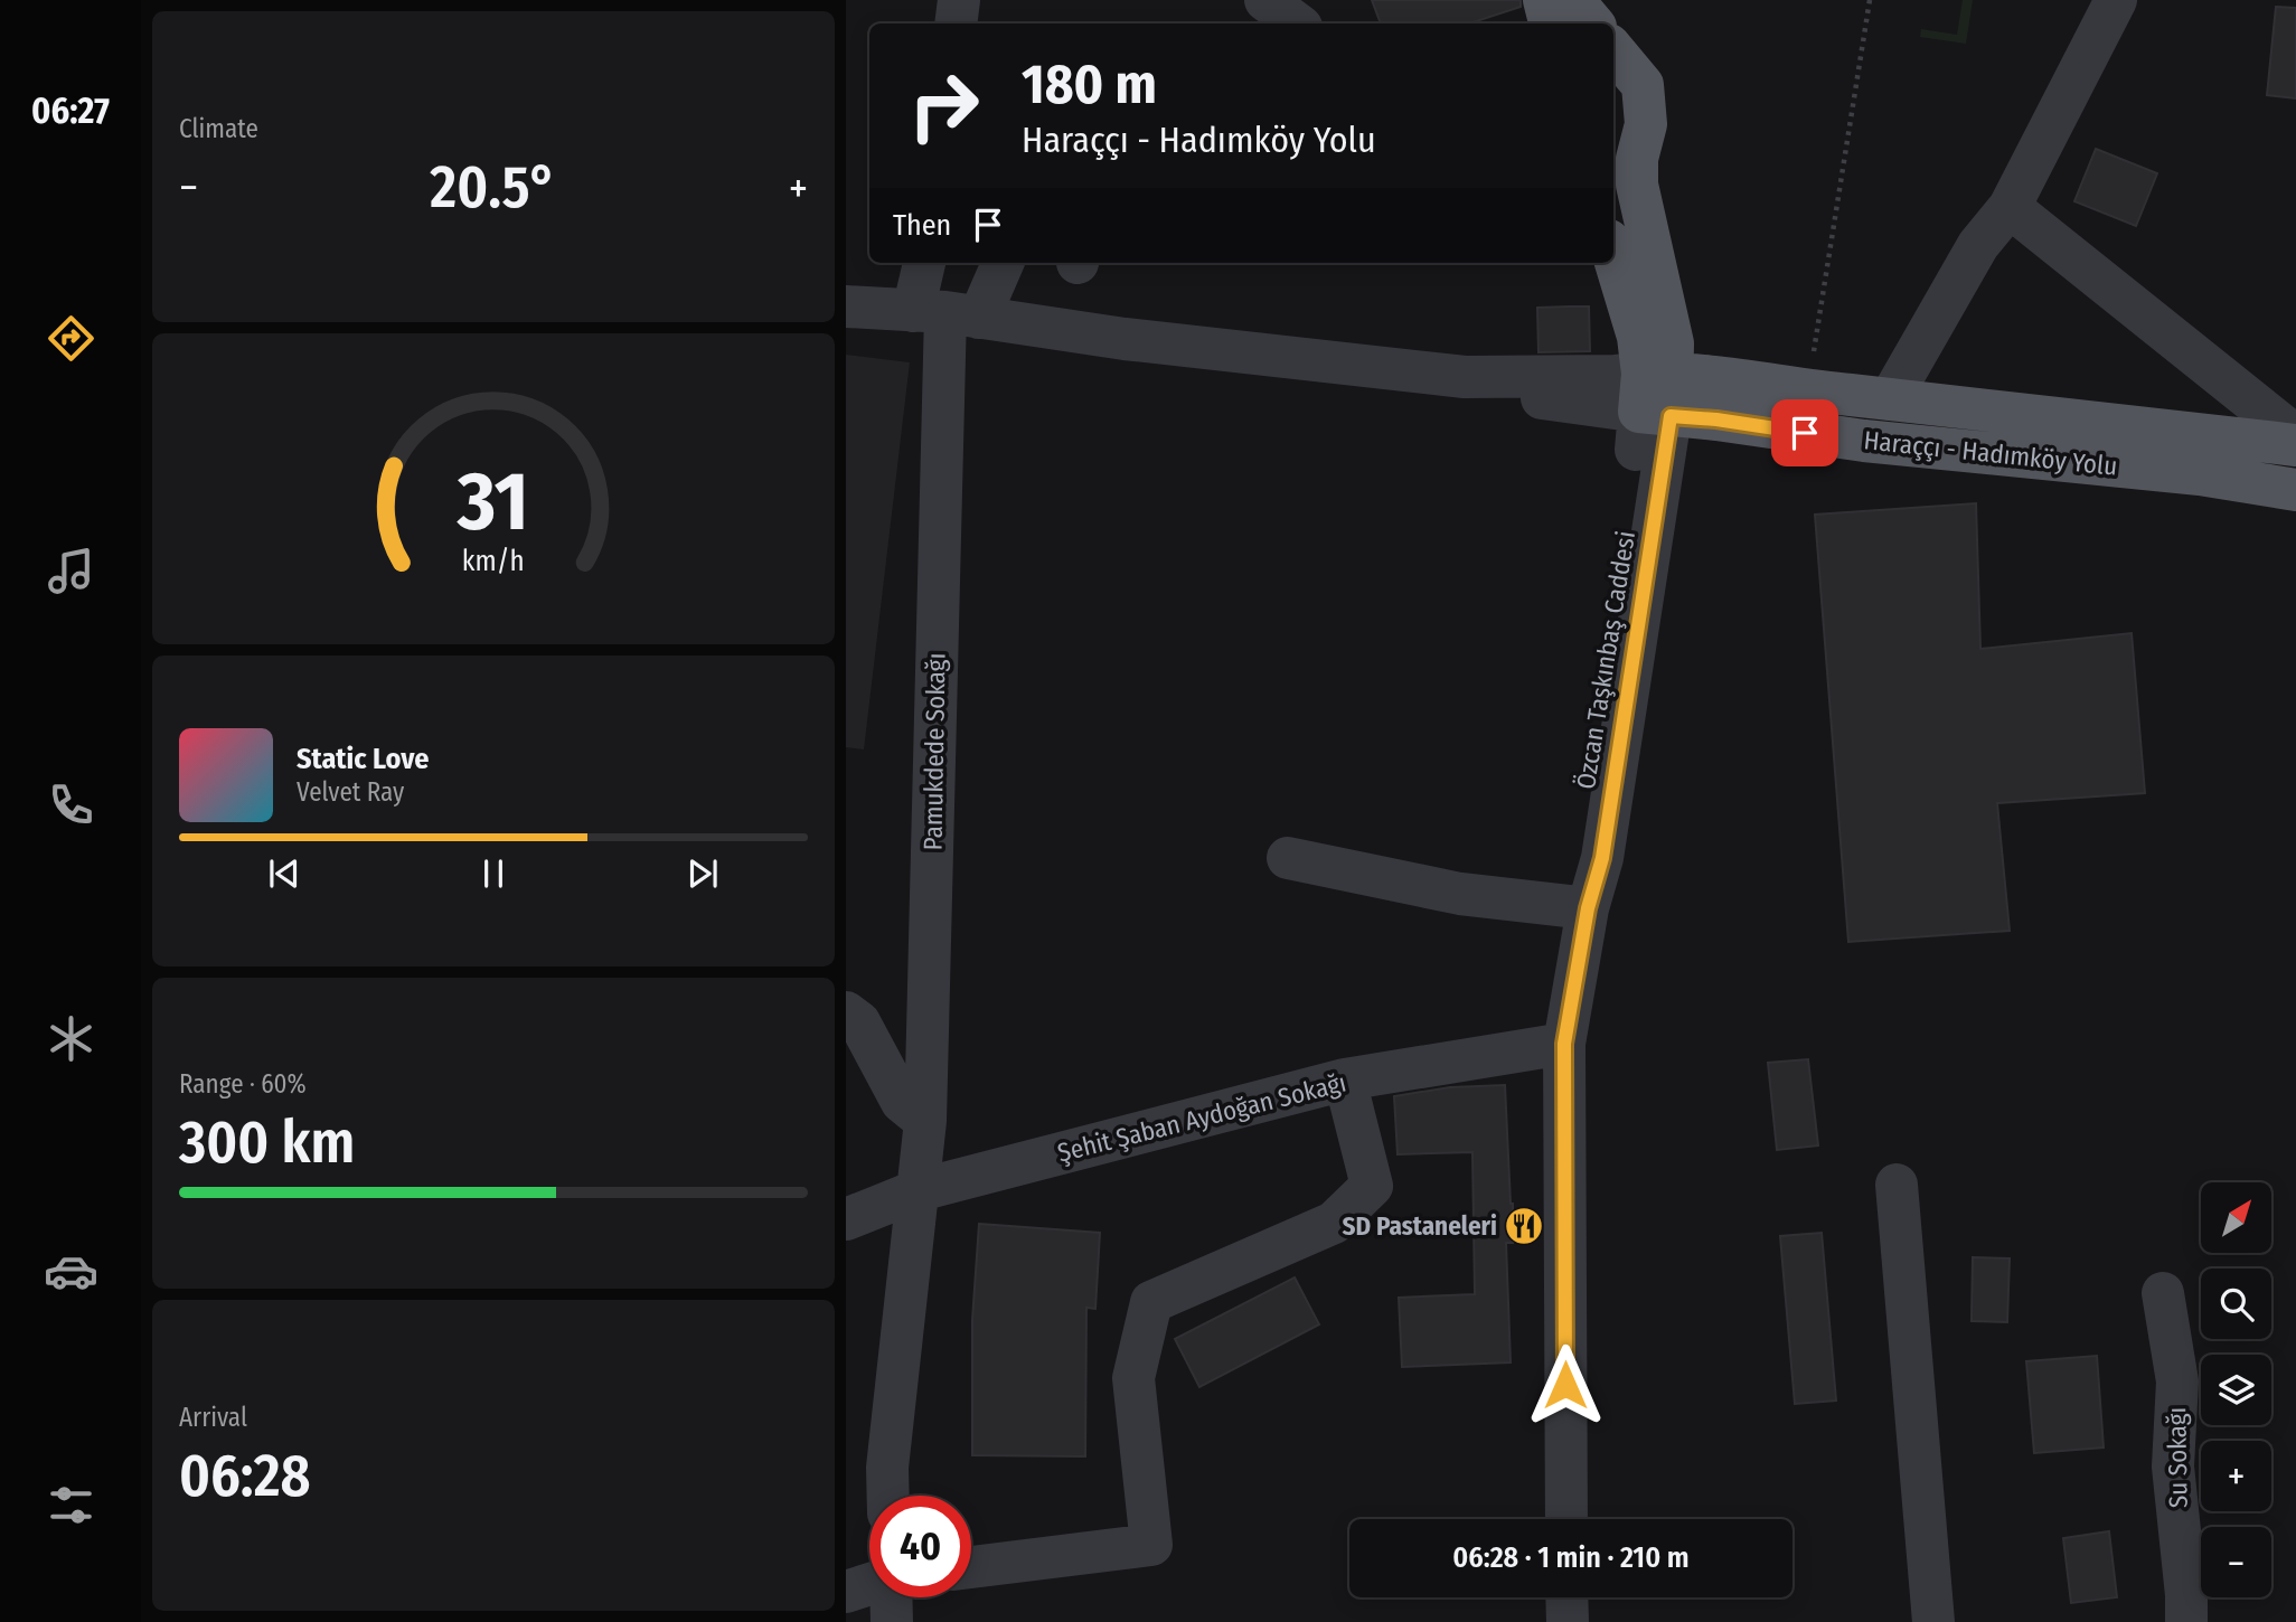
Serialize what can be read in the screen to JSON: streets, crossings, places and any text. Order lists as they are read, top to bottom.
{
  "streets": {
    "main road": ["Haraççı - Hadımköy Yolu"],
    "street": [
      "Özcan Taşkınbaş Caddesi",
      "Pamukdede Sokağı",
      "Şehit Şaban Aydoğan Sokağı",
      "Su Sokağı"
    ]
  },
  "crossings": [
    ["Haraççı - Hadımköy Yolu", "Özcan Taşkınbaş Caddesi"],
    ["Özcan Taşkınbaş Caddesi", "Şehit Şaban Aydoğan Sokağı"],
    ["Pamukdede Sokağı", "Şehit Şaban Aydoğan Sokağı"]
  ],
  "places": {
    "restaurant": ["SD Pastaneleri"]
  },
  "north": "top right",
  "page": {
    "tabs": "06:27",
    "tile": [
      "Climate",
      ["Range · 60%", "300 km"],
      ["Arrival", "06:28"]
    ],
    "turn": ["180 m", "Haraççı - Hadımköy Yolu"],
    "heat": ["−", "20.5°", "+"],
    "then": "Then",
    "song": ["Static Love", "Velvet Ray"],
    "map_buttons": ["+", "−"],
    "limit": "40",
    "trip": "06:28 · 1 min · 210 m",
    "gauge": ["31", "km/h"]
  }
}
